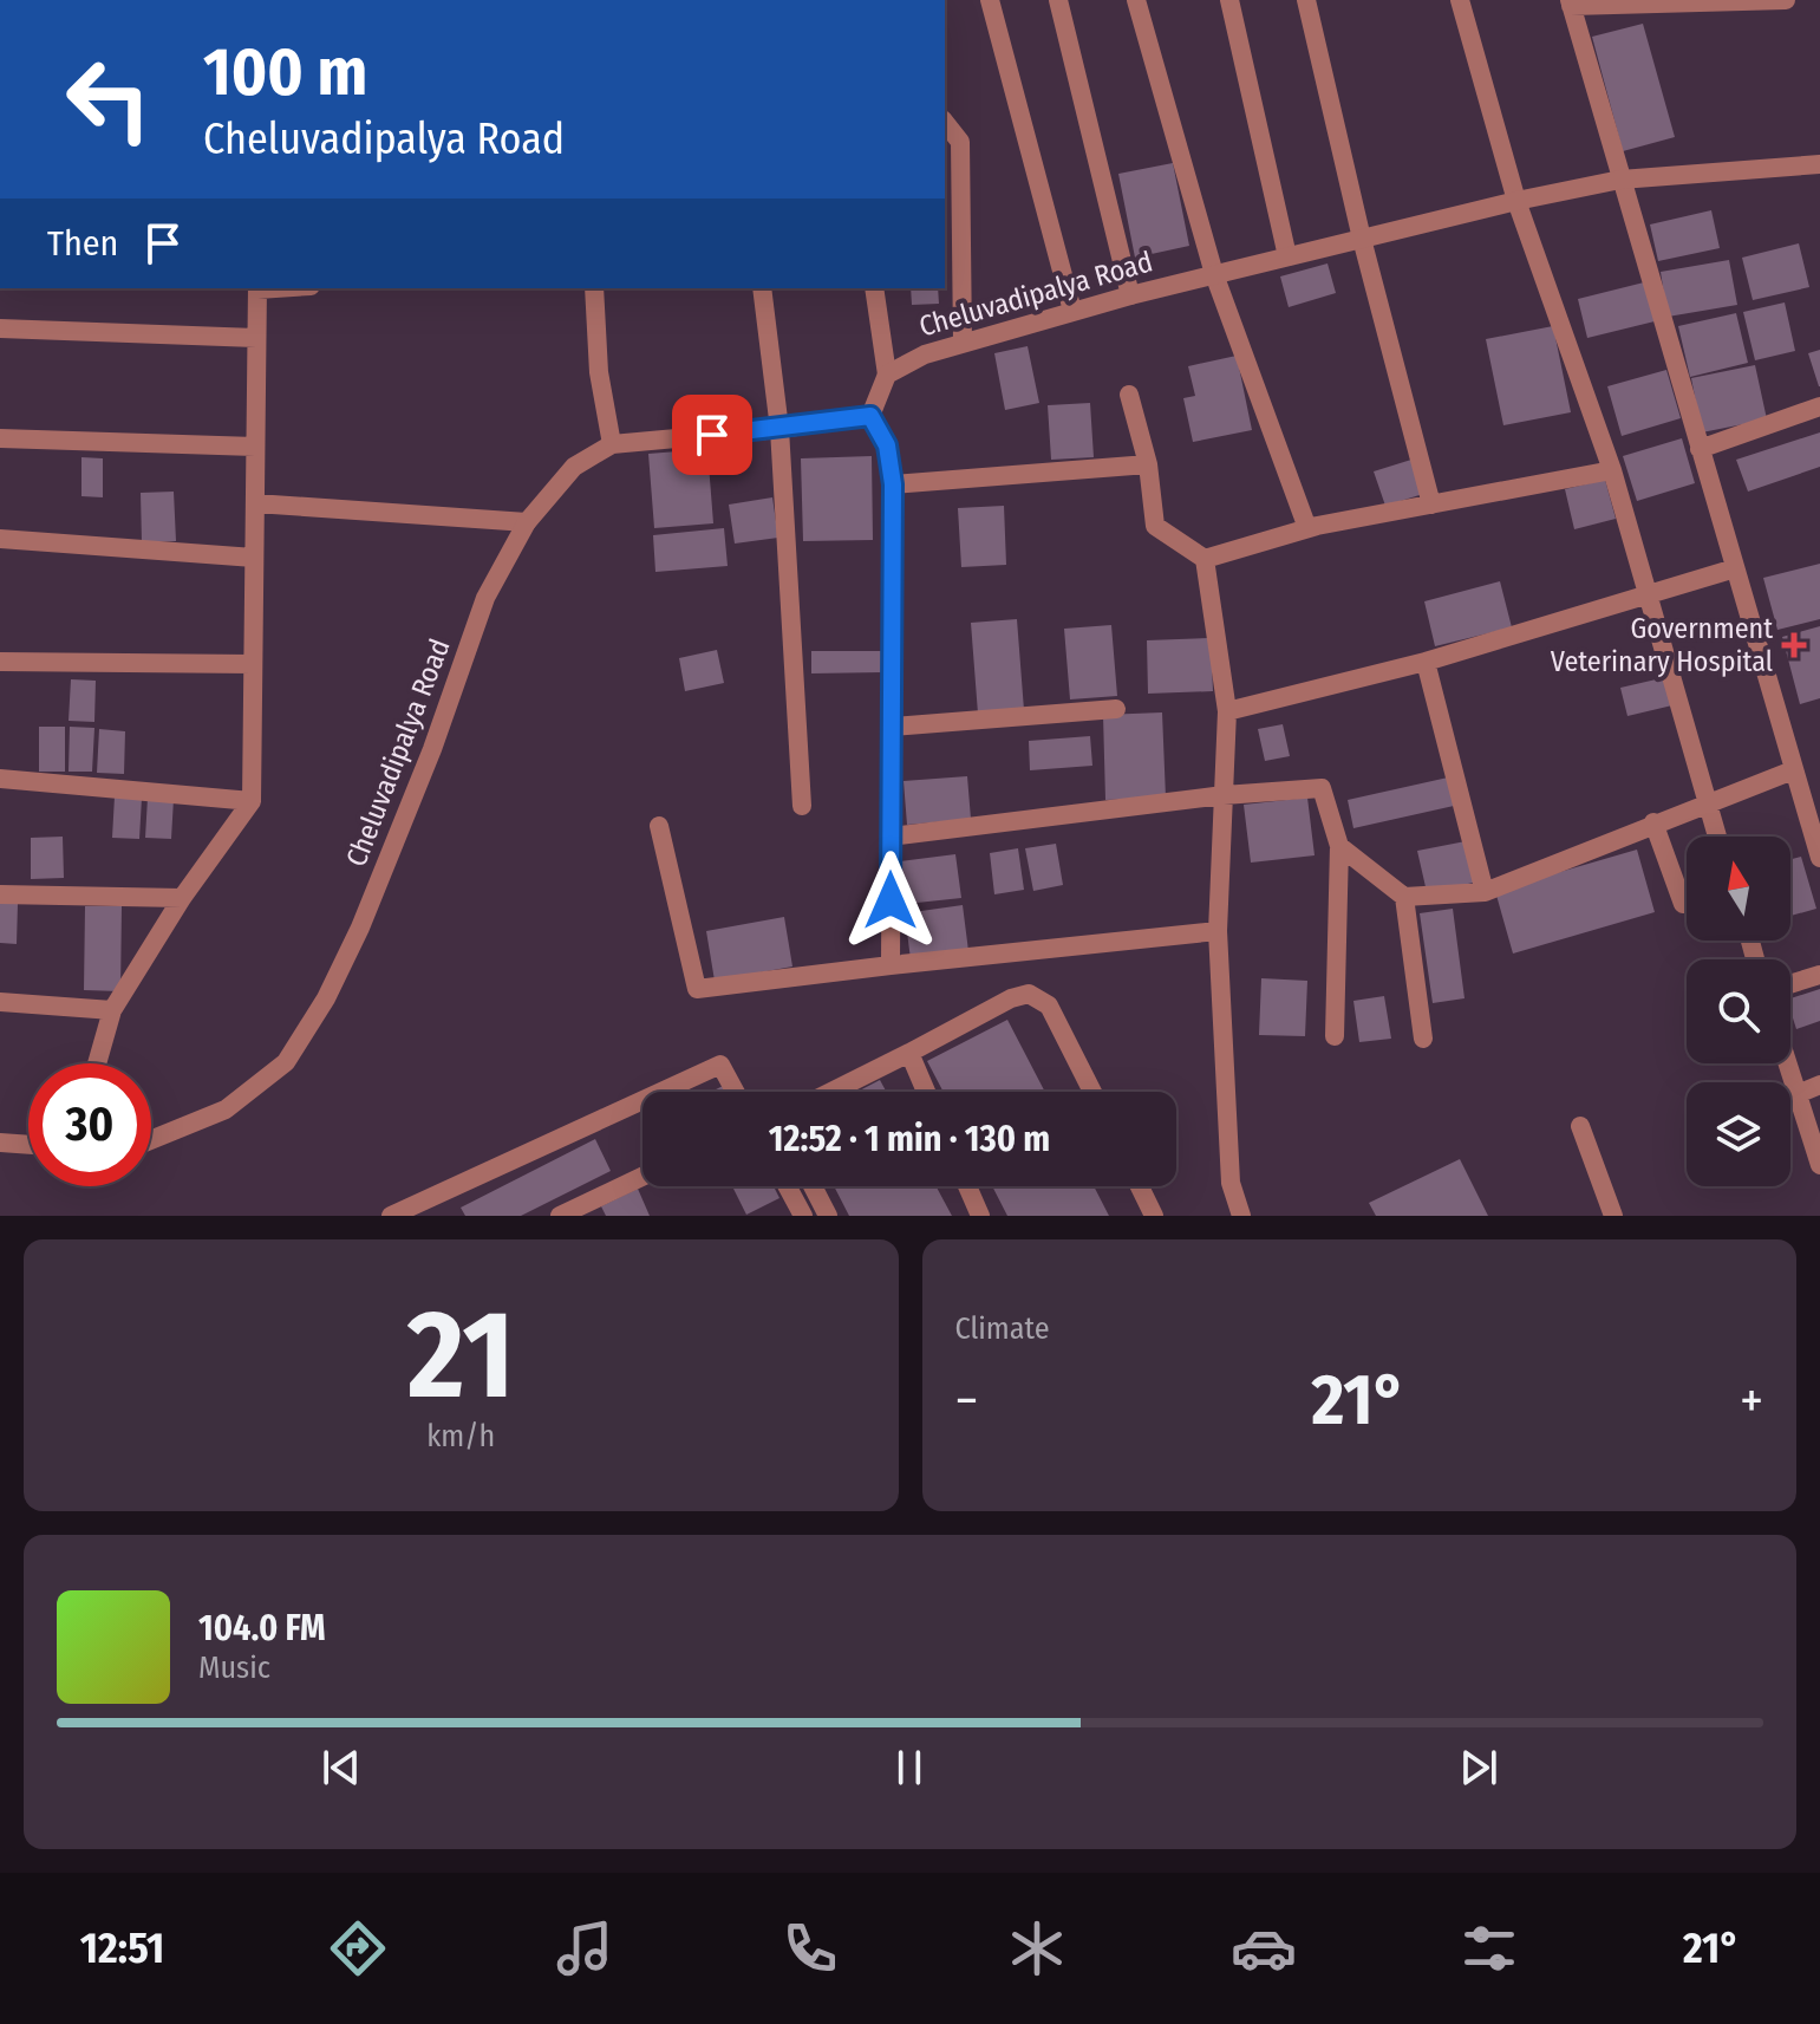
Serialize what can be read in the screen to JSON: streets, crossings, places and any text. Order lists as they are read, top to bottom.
{
  "streets": {
    "street": ["Cheluvadipalya Road"]
  },
  "places": {
    "health": ["Government Veterinary Hospital"]
  },
  "north": "top",
  "page": {
    "turn": ["100 m", "Cheluvadipalya Road"],
    "then": "Then",
    "limit": "30",
    "trip": "12:52 · 1 min · 130 m",
    "tile": [
      ["21", "km/h"],
      "Climate"
    ],
    "heat": ["−", "21°", "+"],
    "song": ["104.0 FM", "Music"],
    "tabs": ["12:51", "21°"]
  }
}
